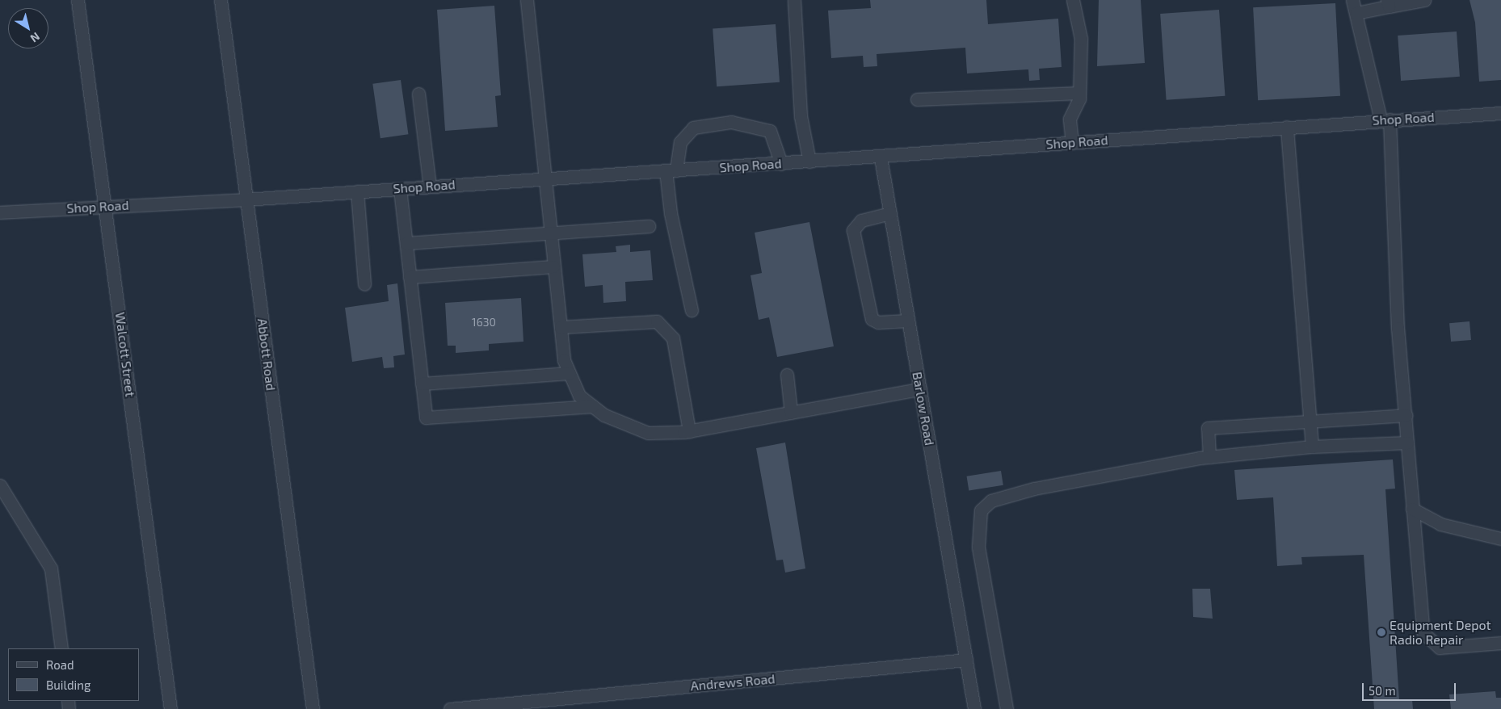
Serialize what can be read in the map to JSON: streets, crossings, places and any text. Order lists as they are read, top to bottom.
{
  "streets": {
    "street": [
      "Shop Road",
      "Walcott Street",
      "Abbott Road",
      "Barlow Road",
      "Andrews Road"
    ]
  },
  "crossings": [
    ["Shop Road", "Walcott Street"],
    ["Shop Road", "Abbott Road"],
    ["Shop Road", "Barlow Road"],
    ["Barlow Road", "Andrews Road"]
  ],
  "places": ["Equipment Depot Radio Repair"],
  "house_numbers": ["1630"],
  "legend": ["Road", "Building"],
  "scale_bar": "50 m",
  "north": "bottom right"
}
